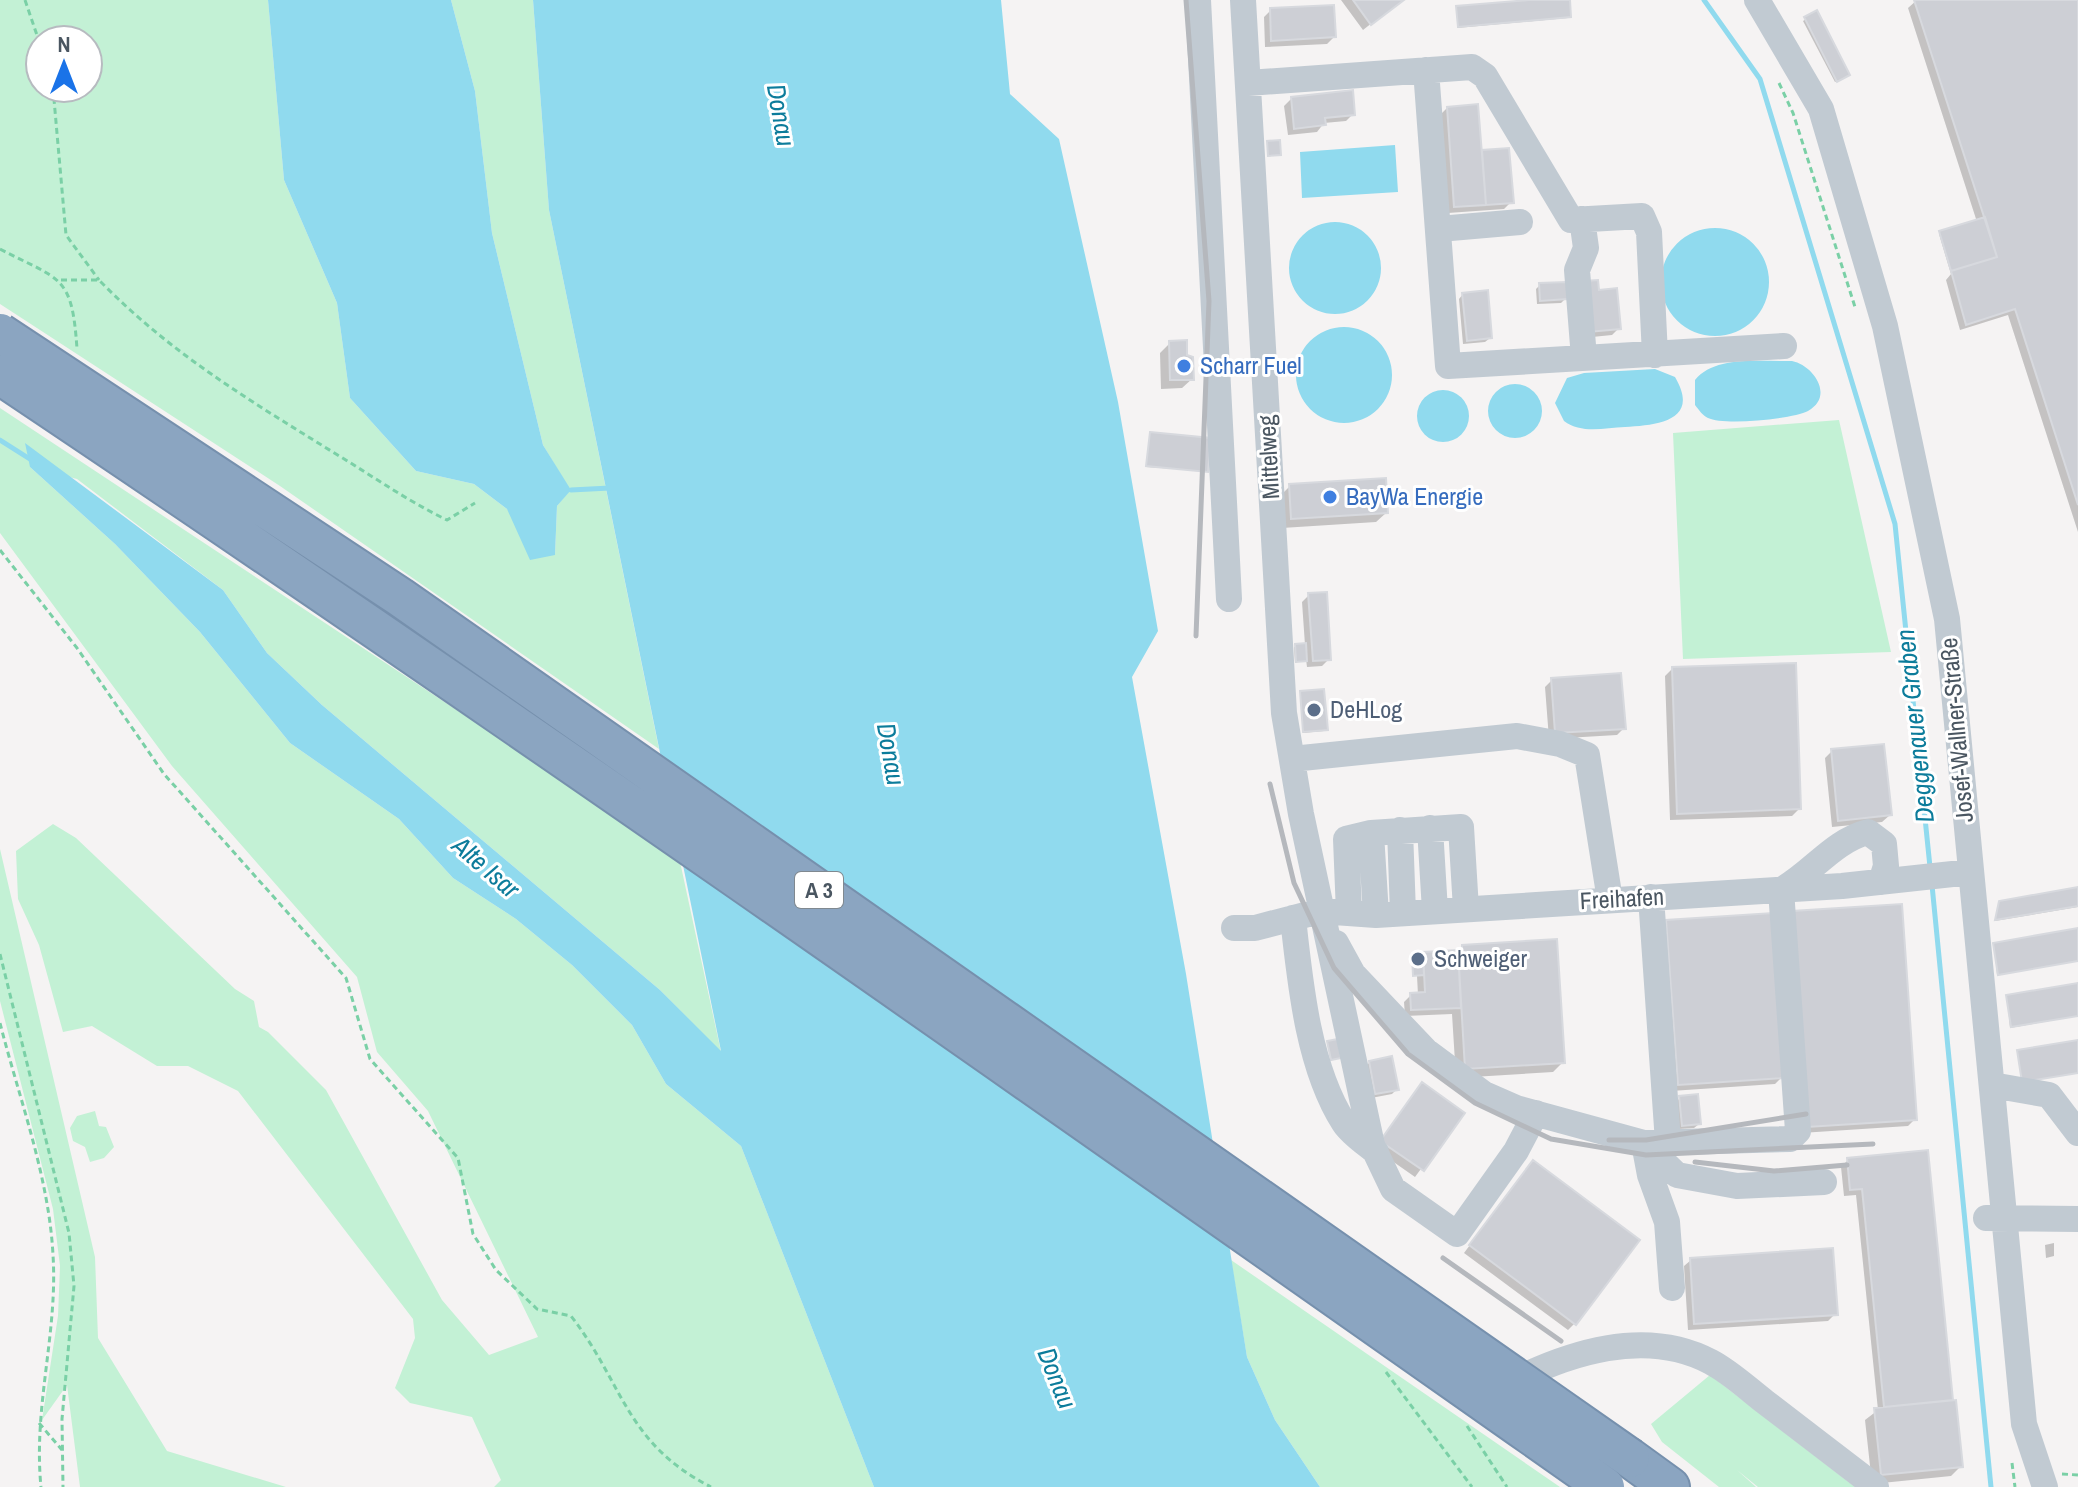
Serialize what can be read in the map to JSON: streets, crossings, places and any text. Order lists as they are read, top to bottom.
{
  "streets": {
    "highway": ["A 3"],
    "street": ["Mittelweg", "Josef-Wallner-Straße", "Freihafen"]
  },
  "crossings": [
    ["Mittelweg", "Freihafen"],
    ["Josef-Wallner-Straße", "Freihafen"]
  ],
  "water": ["Donau", "Deggenauer Graben", "Alte Isar"],
  "places": [
    "Scharr Fuel",
    "BayWa Energie",
    "DeHLog",
    "Schweiger"
  ],
  "north": "top"
}
